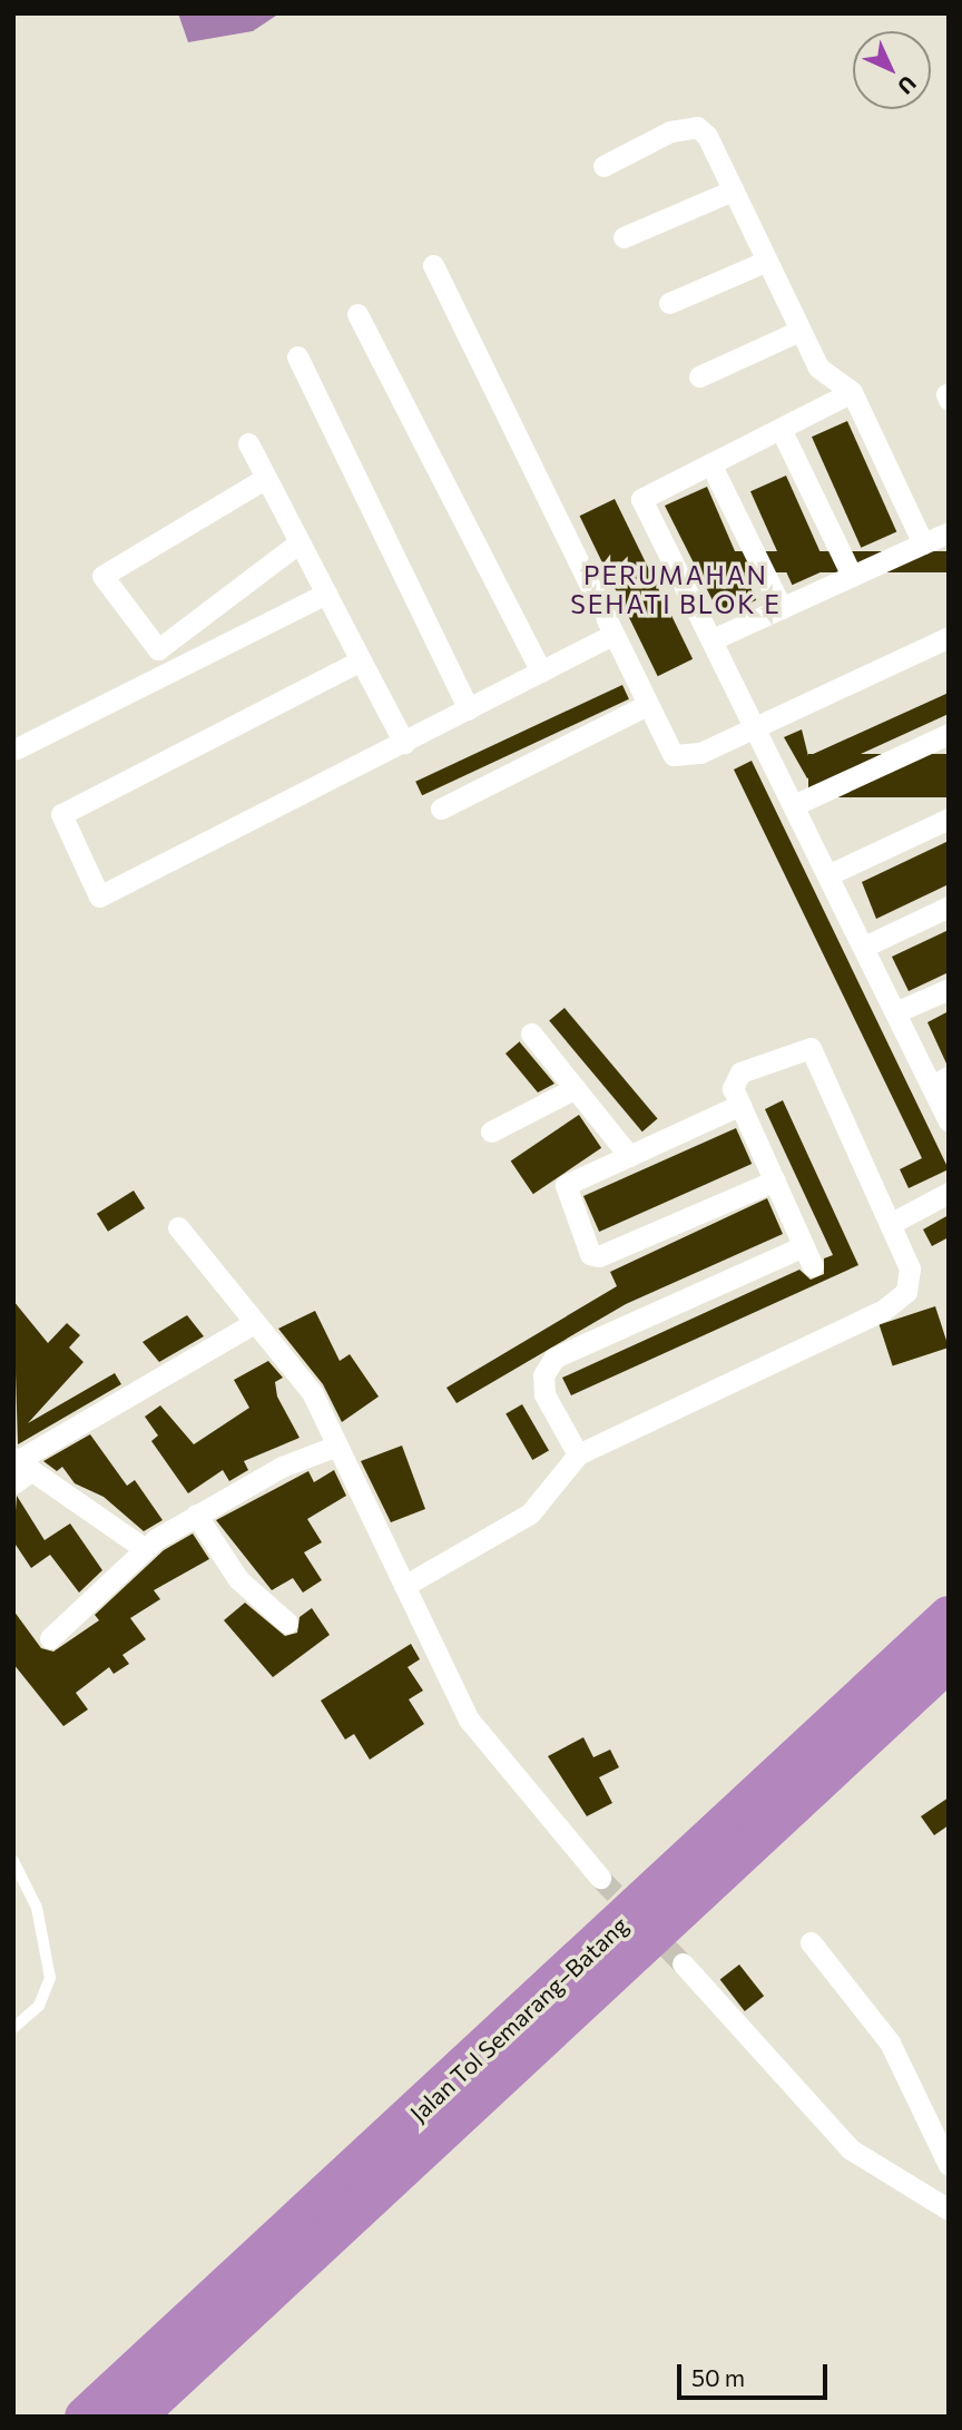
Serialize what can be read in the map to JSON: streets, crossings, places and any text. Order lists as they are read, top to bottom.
{
  "streets": {
    "highway": ["Jalan Tol Semarang–Batang"]
  },
  "districts": ["PERUMAHAN SEHATI BLOK E"],
  "scale_bar": "50 m",
  "north": "bottom right"
}
